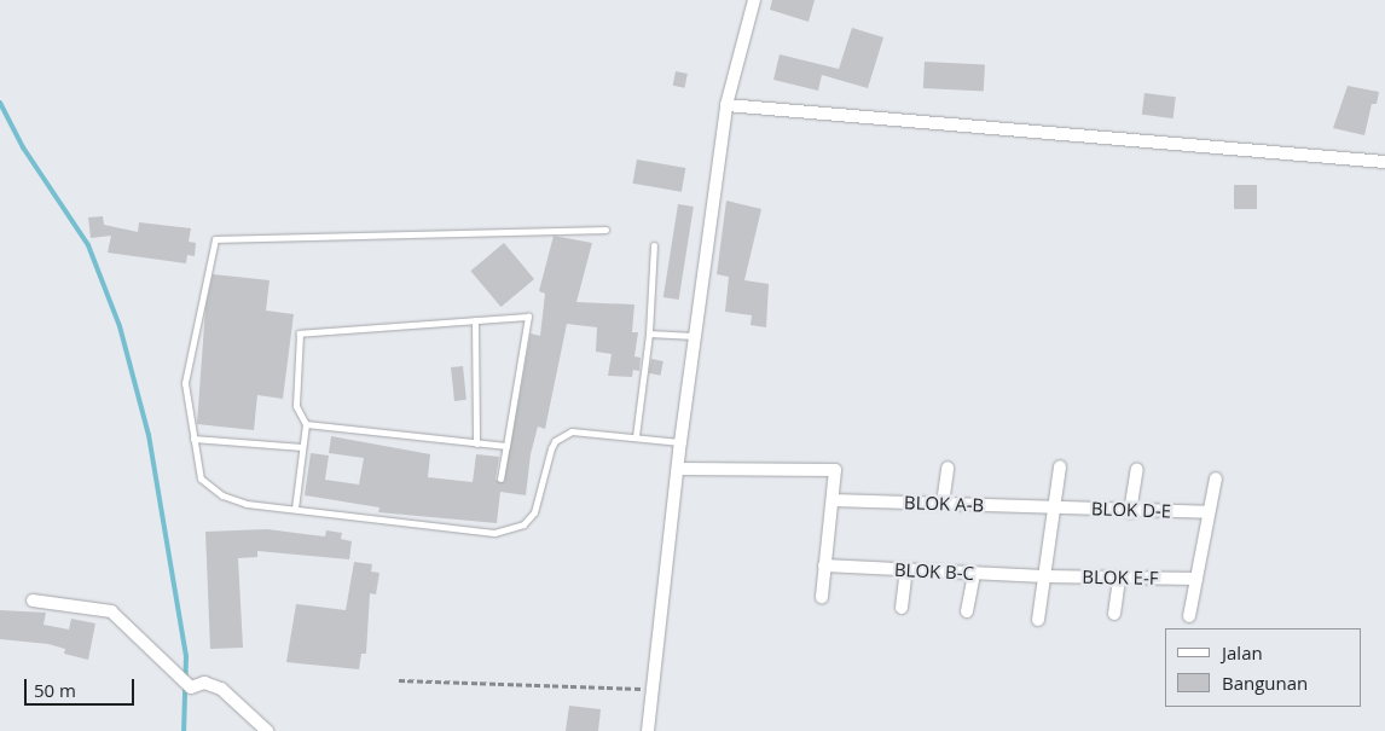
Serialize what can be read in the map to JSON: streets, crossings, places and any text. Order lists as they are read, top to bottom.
{
  "streets": {
    "street": [
      "BLOK A-B",
      "BLOK D-E",
      "BLOK B-C",
      "BLOK E-F"
    ]
  },
  "crossings": [
    ["BLOK A-B", "BLOK D-E"],
    ["BLOK B-C", "BLOK E-F"]
  ],
  "legend": ["Jalan", "Bangunan"],
  "scale_bar": "50 m"
}
